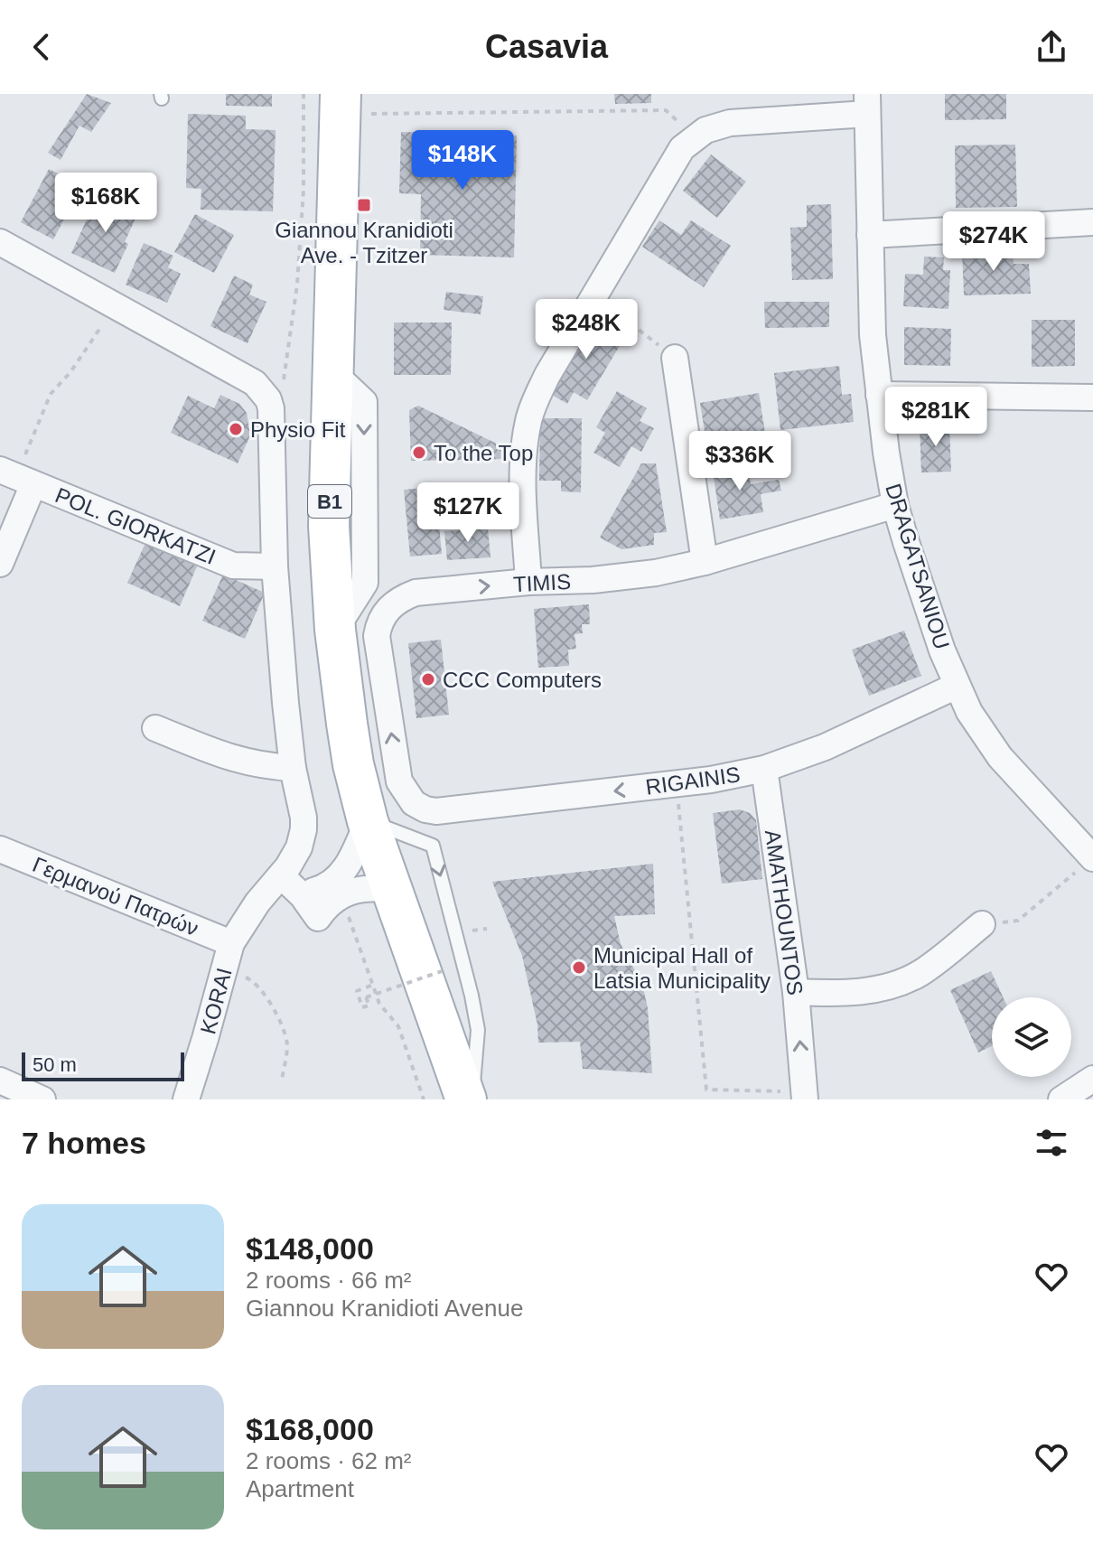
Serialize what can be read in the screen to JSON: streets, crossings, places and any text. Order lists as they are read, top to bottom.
{
  "streets": {
    "main road": ["B1"],
    "street": [
      "POL. GIORKATZI",
      "DRAGATSANIOU",
      "TIMIS",
      "RIGAINIS",
      "Γερμανού Πατρών",
      "AMATHOUNTOS",
      "KORAI"
    ]
  },
  "crossings": [
    ["POL. GIORKATZI", "KORAI"],
    ["DRAGATSANIOU", "TIMIS"],
    ["DRAGATSANIOU", "RIGAINIS"],
    ["TIMIS", "RIGAINIS"],
    ["RIGAINIS", "AMATHOUNTOS"],
    ["Γερμανού Πατρών", "KORAI"]
  ],
  "one_way": ["RIGAINIS"],
  "places": {
    "transit": ["Giannou Kranidioti Ave. - Tzitzer"],
    "other": [
      "Physio Fit",
      "To the Top",
      "CCC Computers",
      "Municipal Hall of Latsia Municipality"
    ]
  },
  "scale_bar": "50 m",
  "page": {
    "header": "Casavia",
    "price": [
      "$148K",
      "$168K",
      "$274K",
      "$248K",
      "$281K",
      "$336K",
      "$127K"
    ],
    "scale": "50 m",
    "heading": "7 homes",
    "list": [
      {
        "name": "$148,000",
        "note": "2 rooms · 66 m² · Giannou Kranidioti Avenue"
      },
      {
        "name": "$168,000",
        "note": "2 rooms · 62 m² · Apartment"
      }
    ]
  }
}
